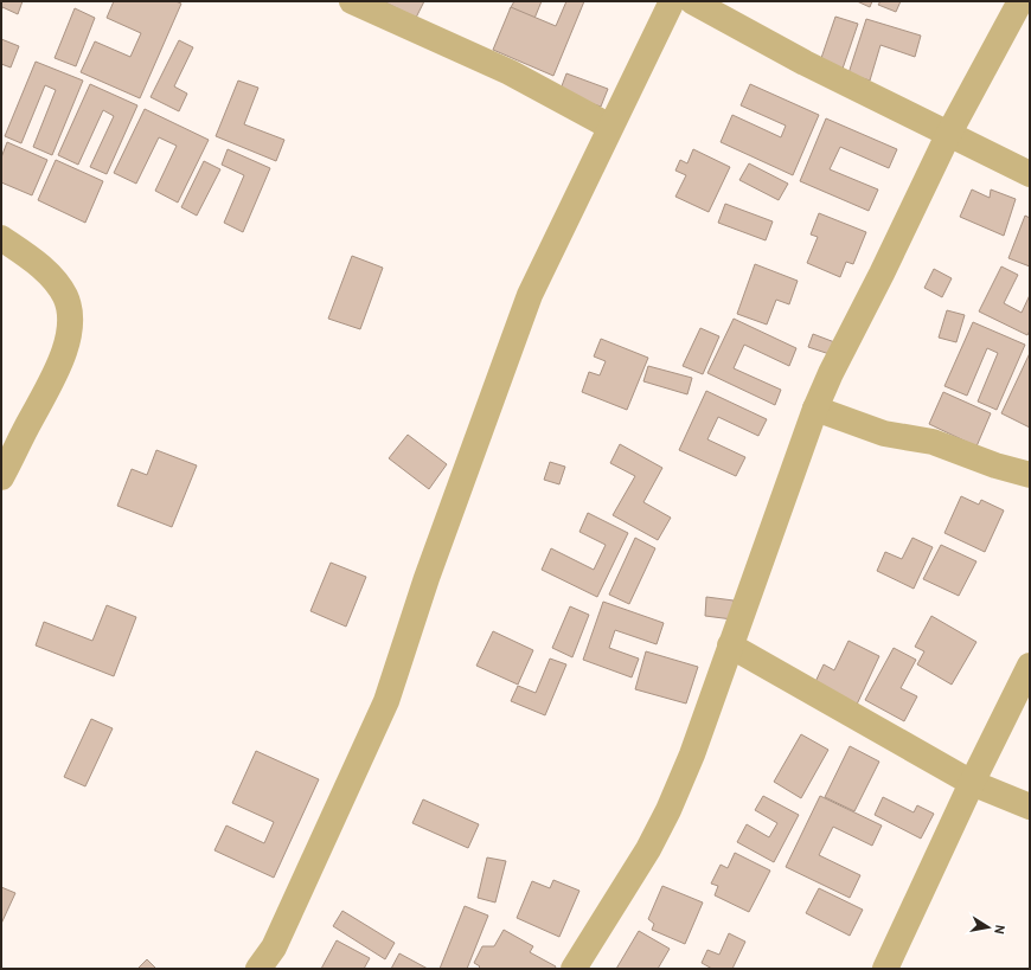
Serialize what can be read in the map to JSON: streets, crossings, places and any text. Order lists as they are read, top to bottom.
{
  "north": "right"
}
